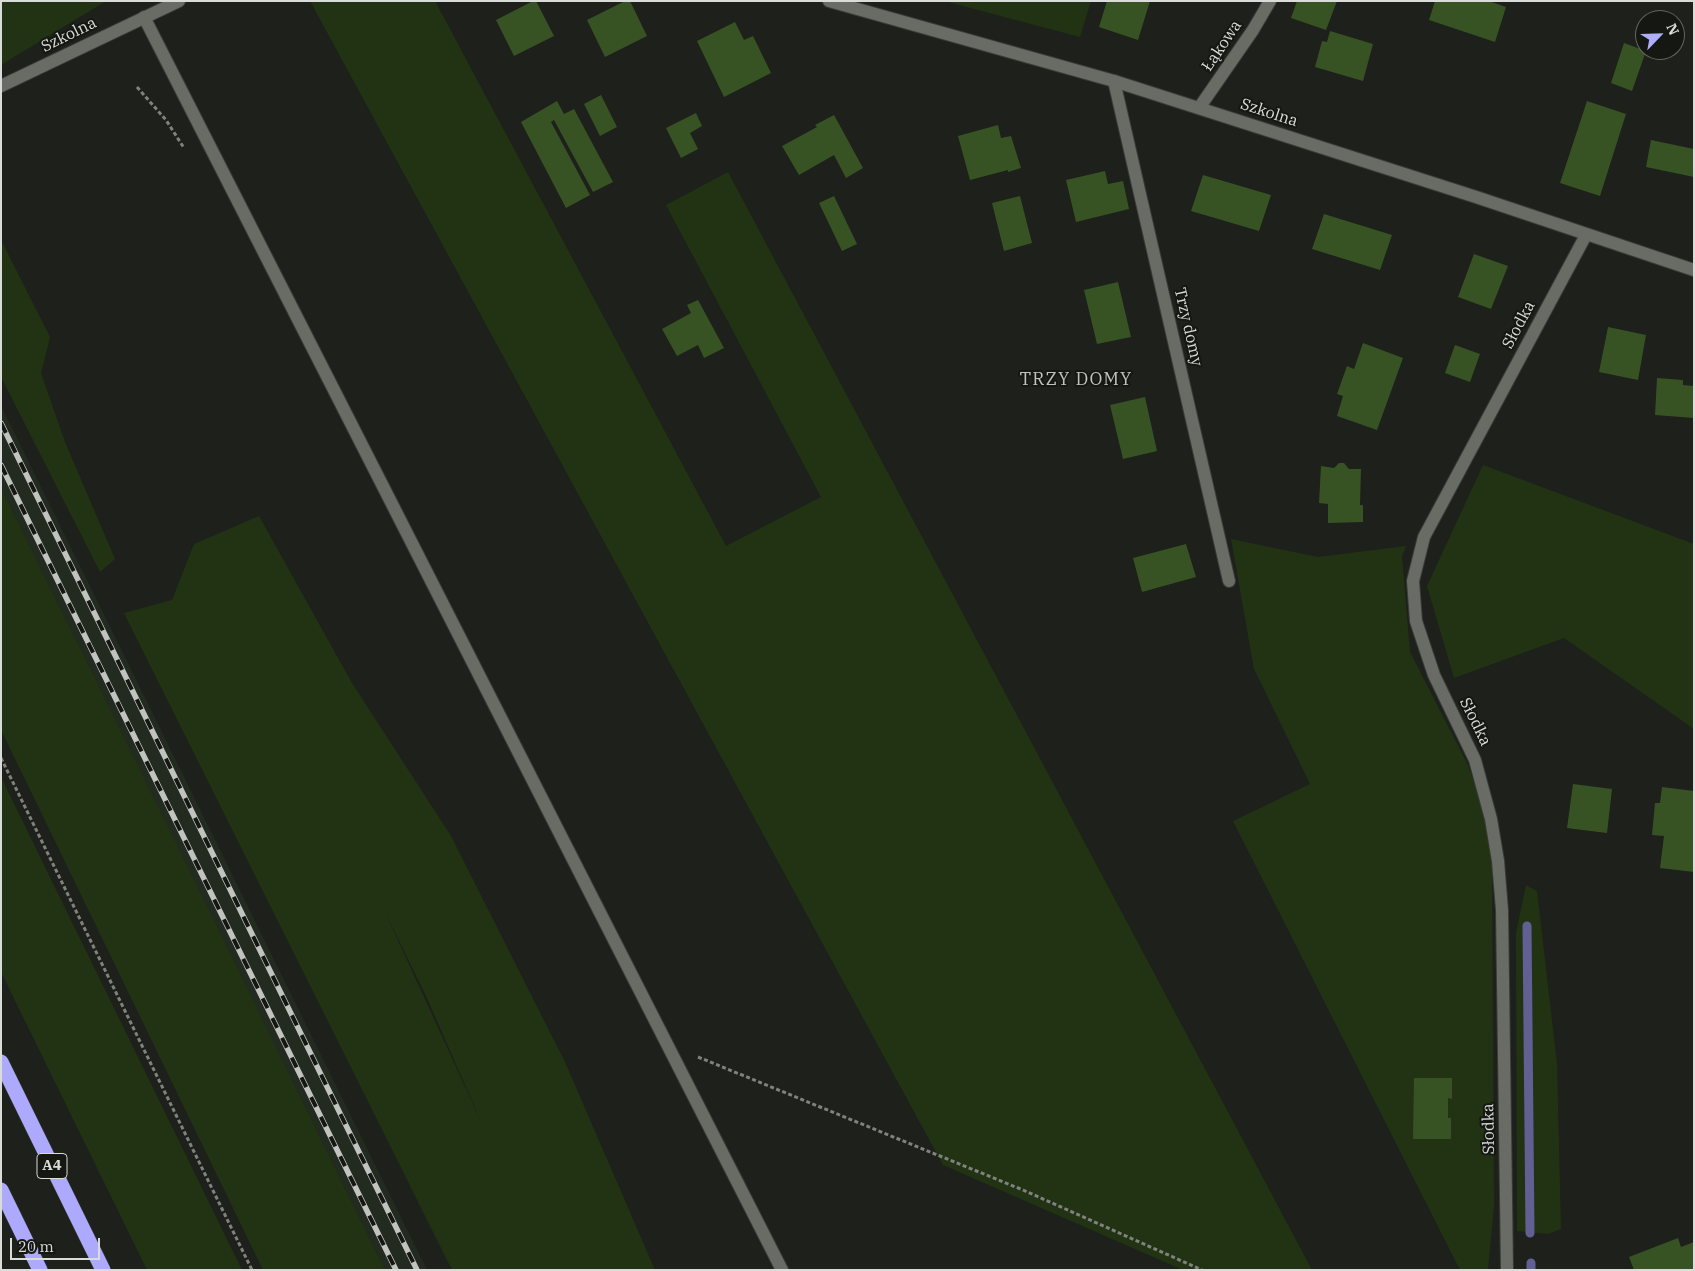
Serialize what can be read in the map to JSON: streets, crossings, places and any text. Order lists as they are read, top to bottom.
{
  "streets": {
    "highway": ["A4"],
    "street": [
      "Szkolna",
      "Łąkowa",
      "Słodka",
      "Trzy domy"
    ]
  },
  "crossings": [
    ["Szkolna", "Łąkowa"],
    ["Szkolna", "Słodka"],
    ["Szkolna", "Trzy domy"]
  ],
  "districts": ["TRZY DOMY"],
  "scale_bar": "20 m",
  "north": "top right"
}
